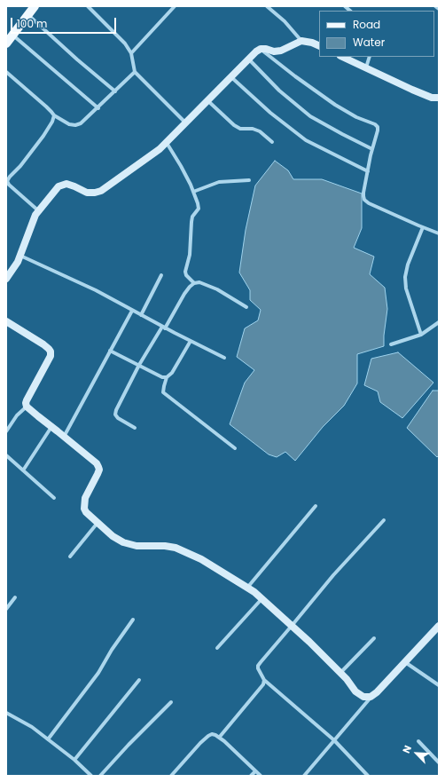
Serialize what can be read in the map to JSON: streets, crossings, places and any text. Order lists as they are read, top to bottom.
{
  "legend": ["Road", "Water"],
  "scale_bar": "100 m",
  "north": "top left"
}
